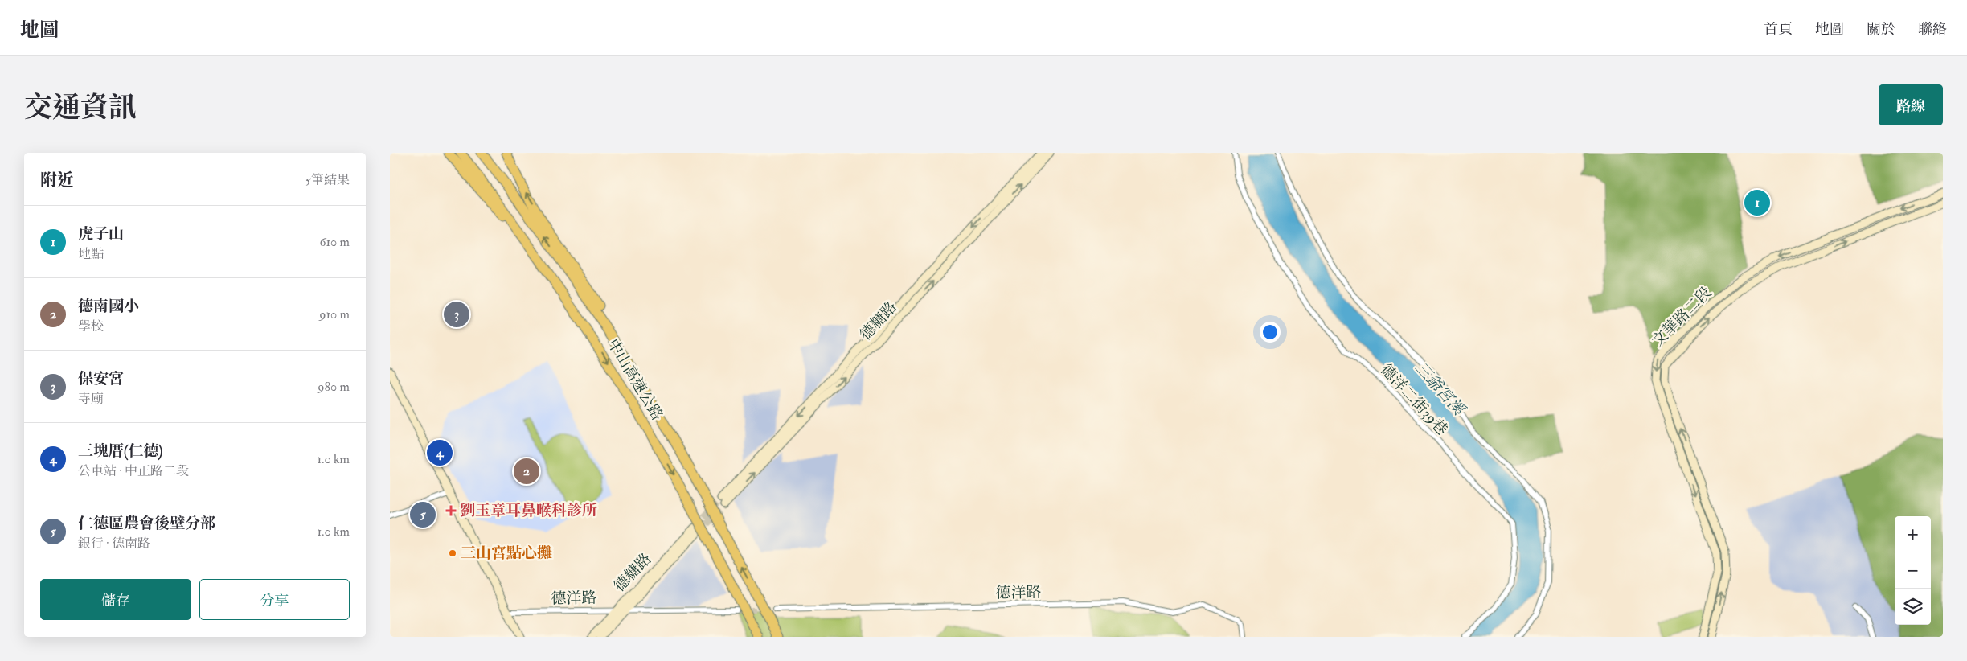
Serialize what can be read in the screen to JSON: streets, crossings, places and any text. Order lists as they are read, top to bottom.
{
  "streets": {
    "highway": ["中山高速公路"],
    "street": [
      "文華路二段",
      "德糖路",
      "德洋二街39巷",
      "德洋路"
    ]
  },
  "crossings": [
    ["德糖路", "德洋路"],
    ["中山高速公路", "德洋路"]
  ],
  "water": ["三爺宮溪"],
  "places": {
    "health": ["劉玉章耳鼻喉科診所"],
    "other": ["三山宮點心攤"]
  },
  "page": {
    "header": "地圖",
    "nav": [
      "首頁",
      "地圖",
      "關於",
      "聯絡"
    ],
    "title": "交通資訊",
    "buttons": [
      "路線",
      ["儲存", "分享"]
    ],
    "heading": ["附近", "5筆結果"],
    "pins": [
      "1",
      "3",
      "4",
      "2",
      "5"
    ],
    "list": [
      {
        "mark": "1",
        "name": "虎子山",
        "note": "地點",
        "value": "610 m"
      },
      {
        "mark": "2",
        "name": "德南國小",
        "note": "學校",
        "value": "910 m"
      },
      {
        "mark": "3",
        "name": "保安宮",
        "note": "寺廟",
        "value": "980 m"
      },
      {
        "mark": "4",
        "name": "三塊厝(仁德)",
        "note": "公車站 · 中正路二段",
        "value": "1.0 km"
      },
      {
        "mark": "5",
        "name": "仁德區農會後壁分部",
        "note": "銀行 · 德南路",
        "value": "1.0 km"
      }
    ],
    "map_buttons": ["+", "−"]
  }
}
